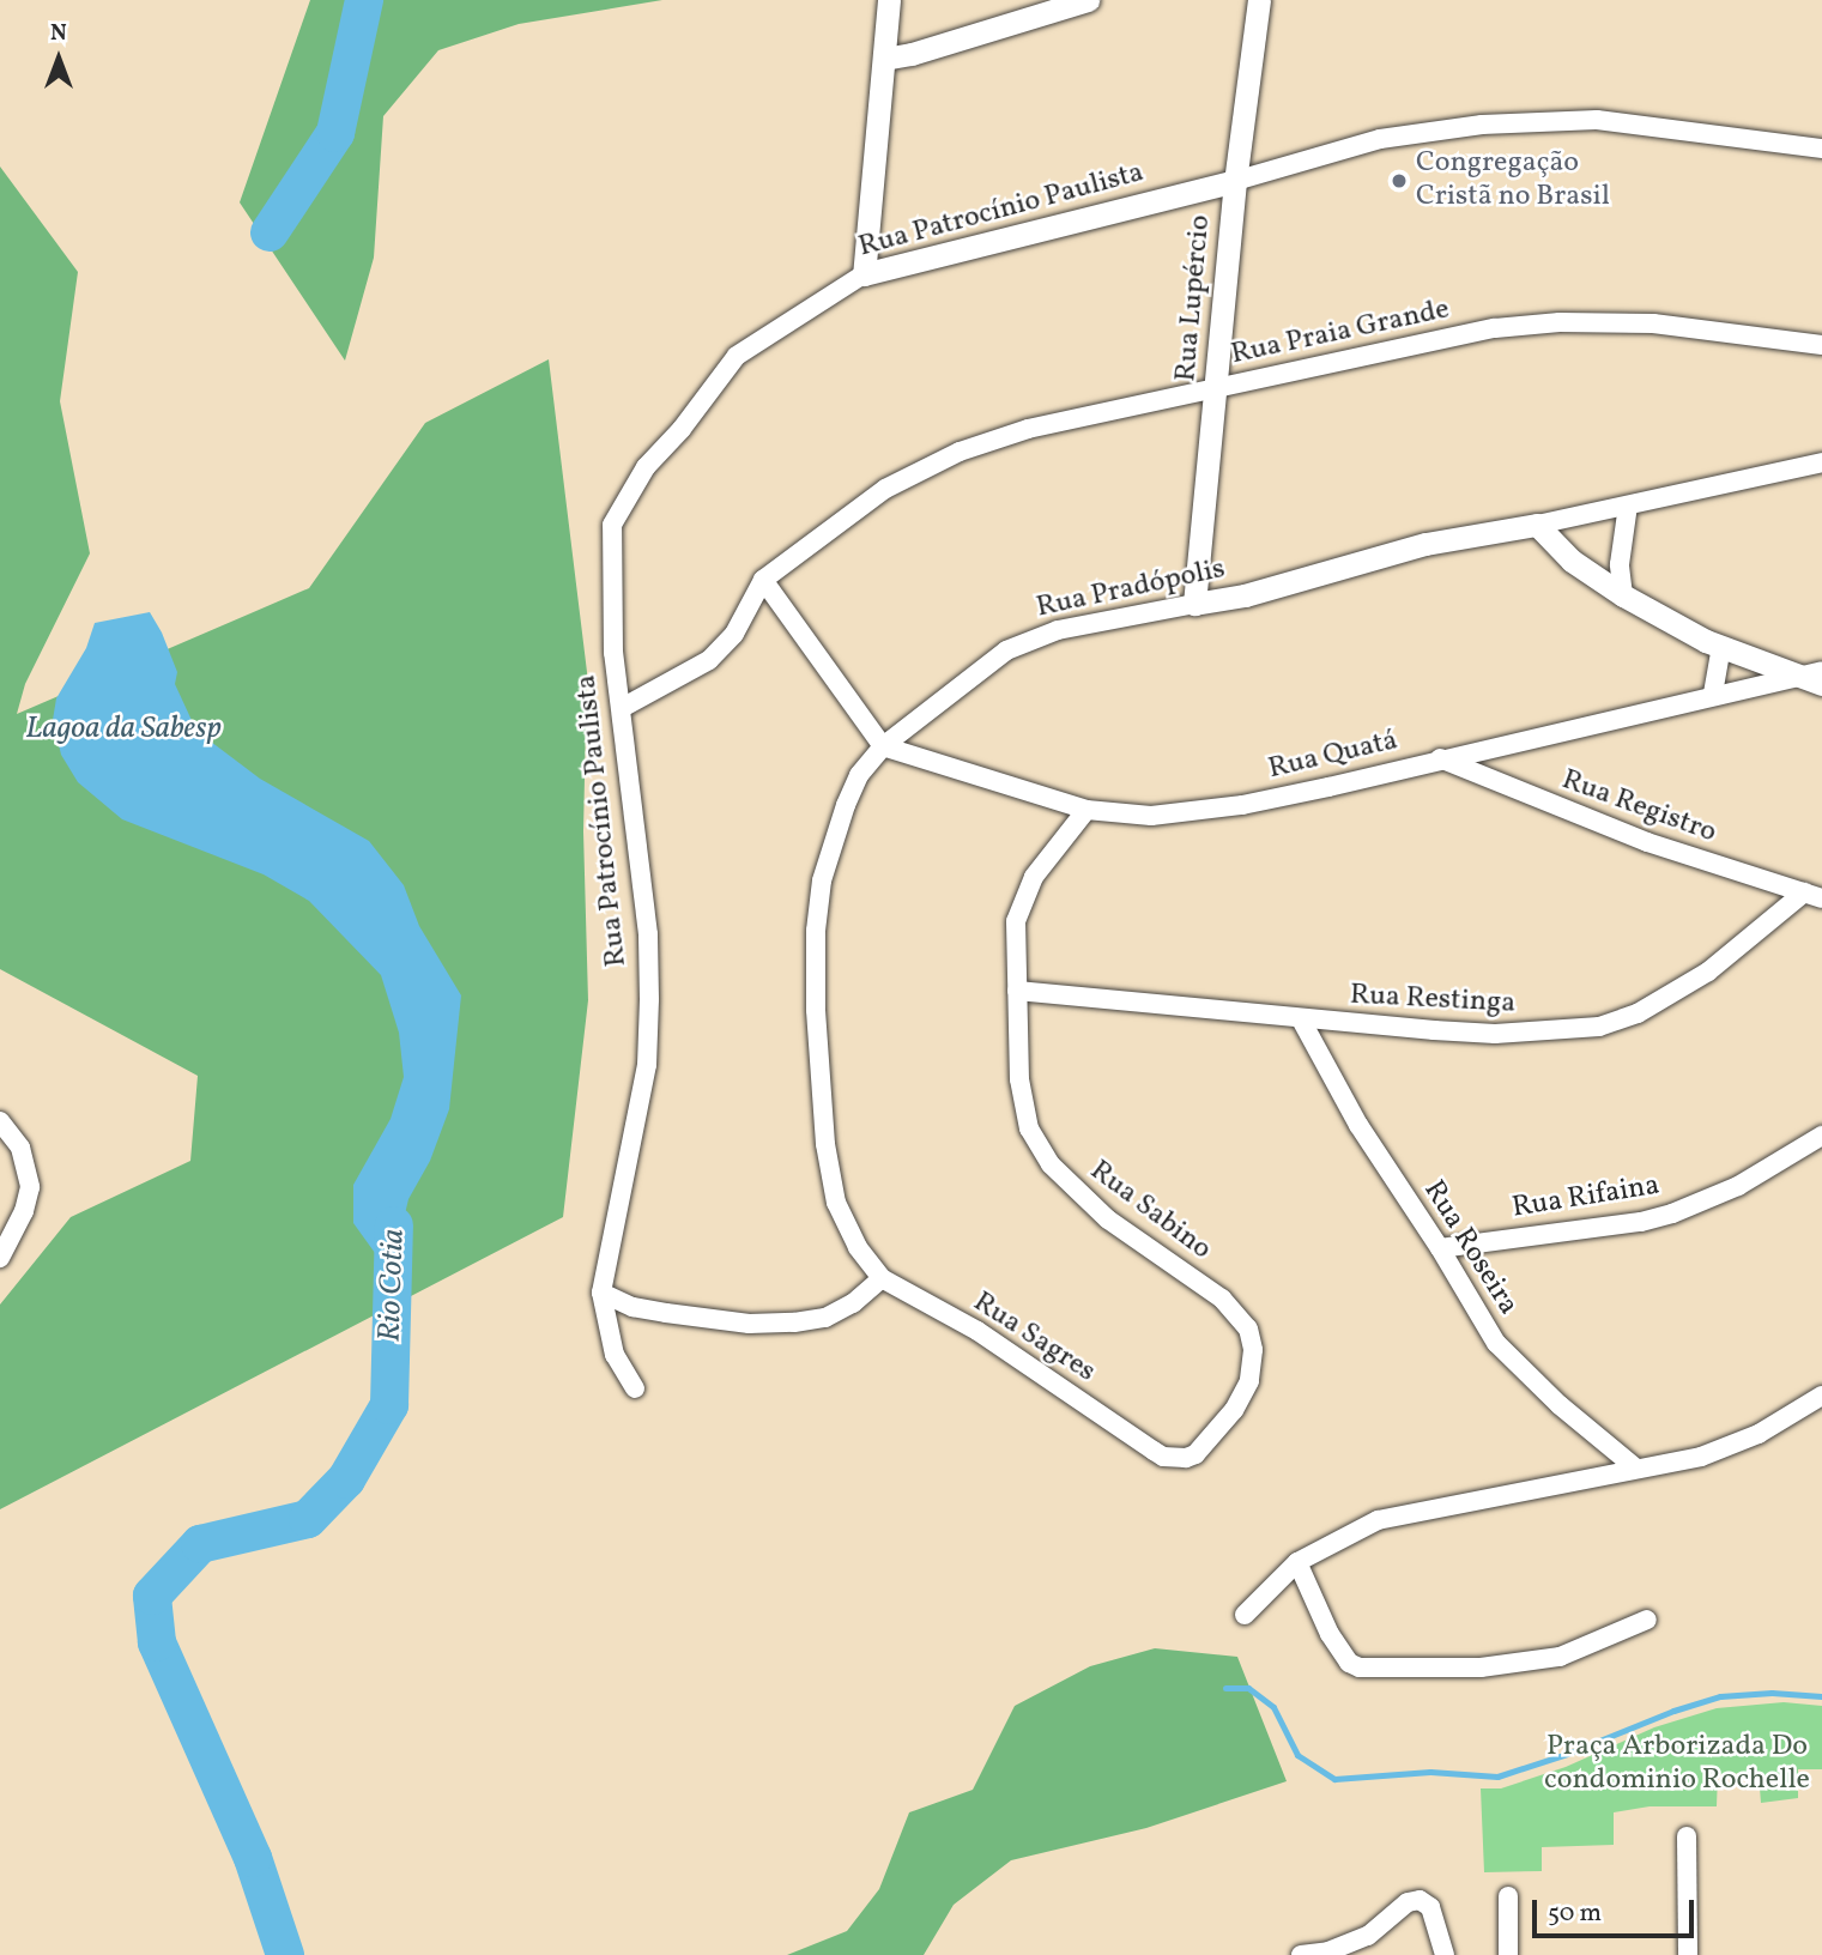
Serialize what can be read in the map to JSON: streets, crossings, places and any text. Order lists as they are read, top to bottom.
{
  "streets": {
    "street": [
      "Rua Patrocínio Paulista",
      "Rua Lupércio",
      "Rua Praia Grande",
      "Rua Pradópolis",
      "Rua Quatá",
      "Rua Registro",
      "Rua Restinga",
      "Rua Rifaina",
      "Rua Sabino",
      "Rua Roseira",
      "Rua Sagres"
    ]
  },
  "crossings": [
    ["Rua Patrocínio Paulista", "Rua Lupércio"],
    ["Rua Patrocínio Paulista", "Rua Praia Grande"],
    ["Rua Lupércio", "Rua Praia Grande"],
    ["Rua Lupércio", "Rua Pradópolis"],
    ["Rua Pradópolis", "Rua Quatá"],
    ["Rua Pradópolis", "Rua Sagres"],
    ["Rua Quatá", "Rua Registro"],
    ["Rua Quatá", "Rua Sabino"],
    ["Rua Registro", "Rua Restinga"],
    ["Rua Restinga", "Rua Sabino"],
    ["Rua Restinga", "Rua Roseira"],
    ["Rua Rifaina", "Rua Roseira"],
    ["Rua Sabino", "Rua Sagres"]
  ],
  "water": ["Lagoa da Sabesp", "Rio Cotia"],
  "parks": ["Praça Arborizada Do condominio Rochelle"],
  "places": ["Congregação Cristã no Brasil"],
  "scale_bar": "50 m",
  "north": "top"
}
